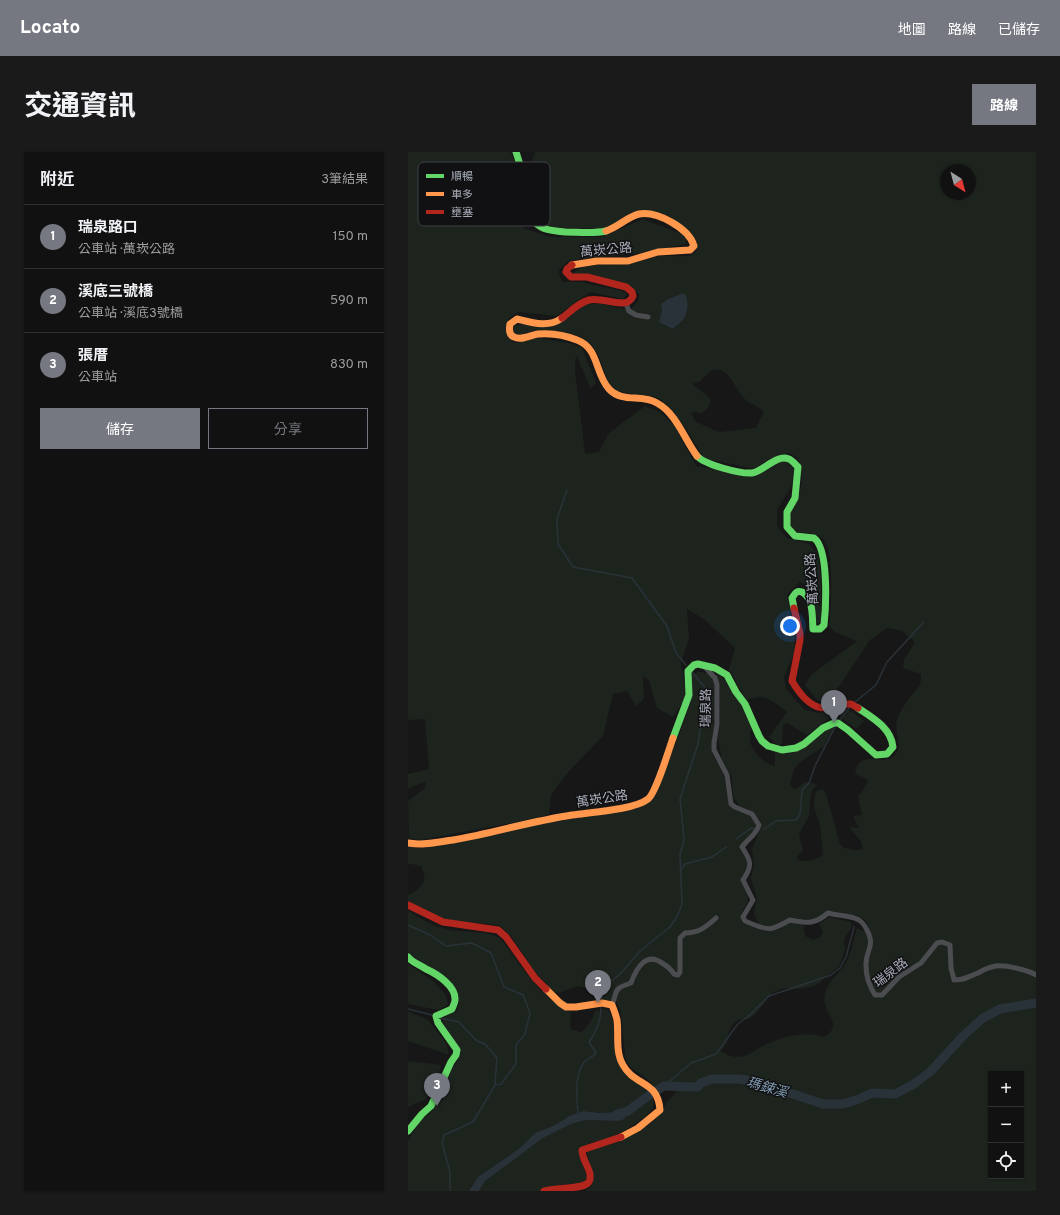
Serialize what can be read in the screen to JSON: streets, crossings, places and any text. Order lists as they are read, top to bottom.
{
  "streets": {
    "street": ["萬崁公路", "瑞泉路"]
  },
  "crossings": [
    ["萬崁公路", "瑞泉路"]
  ],
  "water": ["瑪鋉溪"],
  "legend": ["順暢", "車多", "壅塞"],
  "north": "bottom right",
  "page": {
    "header": "Locato",
    "nav": ["地圖", "路線", "已儲存"],
    "title": "交通資訊",
    "buttons": [
      "路線",
      ["儲存", "分享"]
    ],
    "heading": ["附近", "3筆結果"],
    "list": [
      {
        "mark": "1",
        "name": "瑞泉路口",
        "note": "公車站 · 萬崁公路",
        "value": "150 m"
      },
      {
        "mark": "2",
        "name": "溪底三號橋",
        "note": "公車站 · 溪底3號橋",
        "value": "590 m"
      },
      {
        "mark": "3",
        "name": "張厝",
        "note": "公車站",
        "value": "830 m"
      }
    ],
    "pins": ["1", "2", "3"],
    "map_buttons": ["+", "−"]
  }
}
